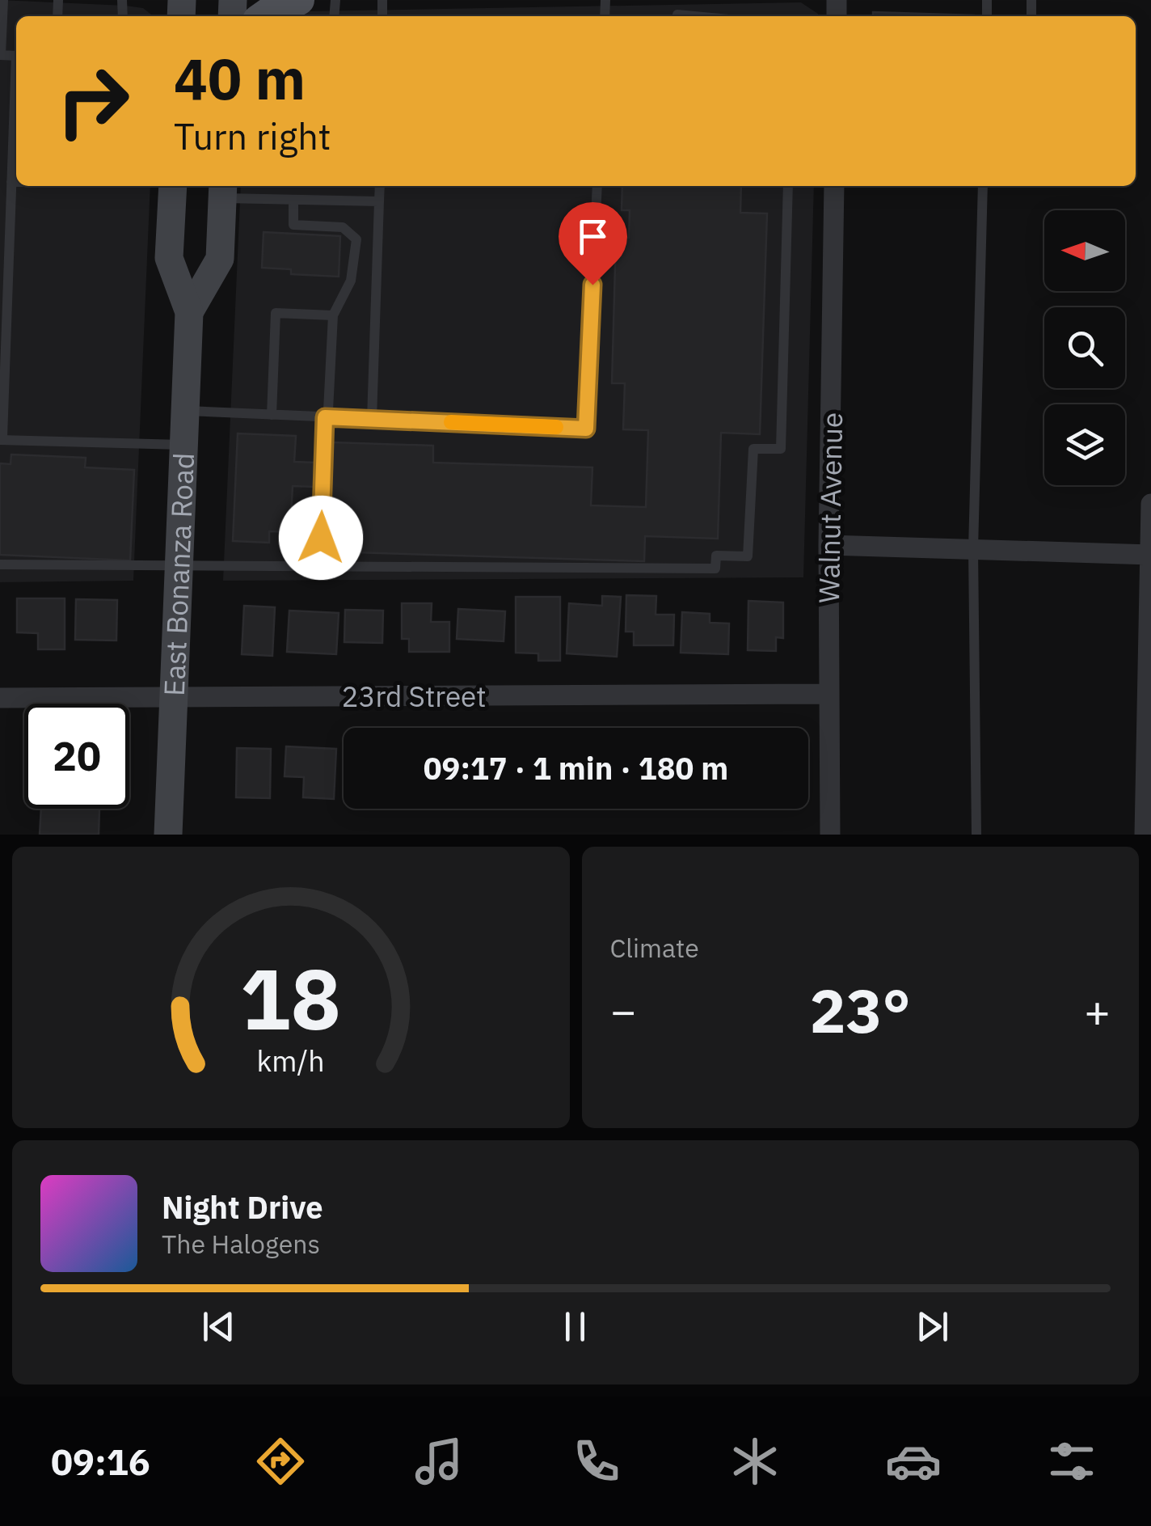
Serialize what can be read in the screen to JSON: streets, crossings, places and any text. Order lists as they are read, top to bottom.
{
  "streets": {
    "main road": ["East Bonanza Road"],
    "street": ["Walnut Avenue", "23rd Street"]
  },
  "crossings": [
    ["Walnut Avenue", "23rd Street"],
    ["East Bonanza Road", "23rd Street"]
  ],
  "north": "left",
  "page": {
    "turn": ["40 m", "Turn right"],
    "limit": "20",
    "trip": "09:17 · 1 min · 180 m",
    "tile": "Climate",
    "heat": ["−", "23°", "+"],
    "song": ["Night Drive", "The Halogens"],
    "tabs": "09:16",
    "gauge": ["18", "km/h"]
  }
}
